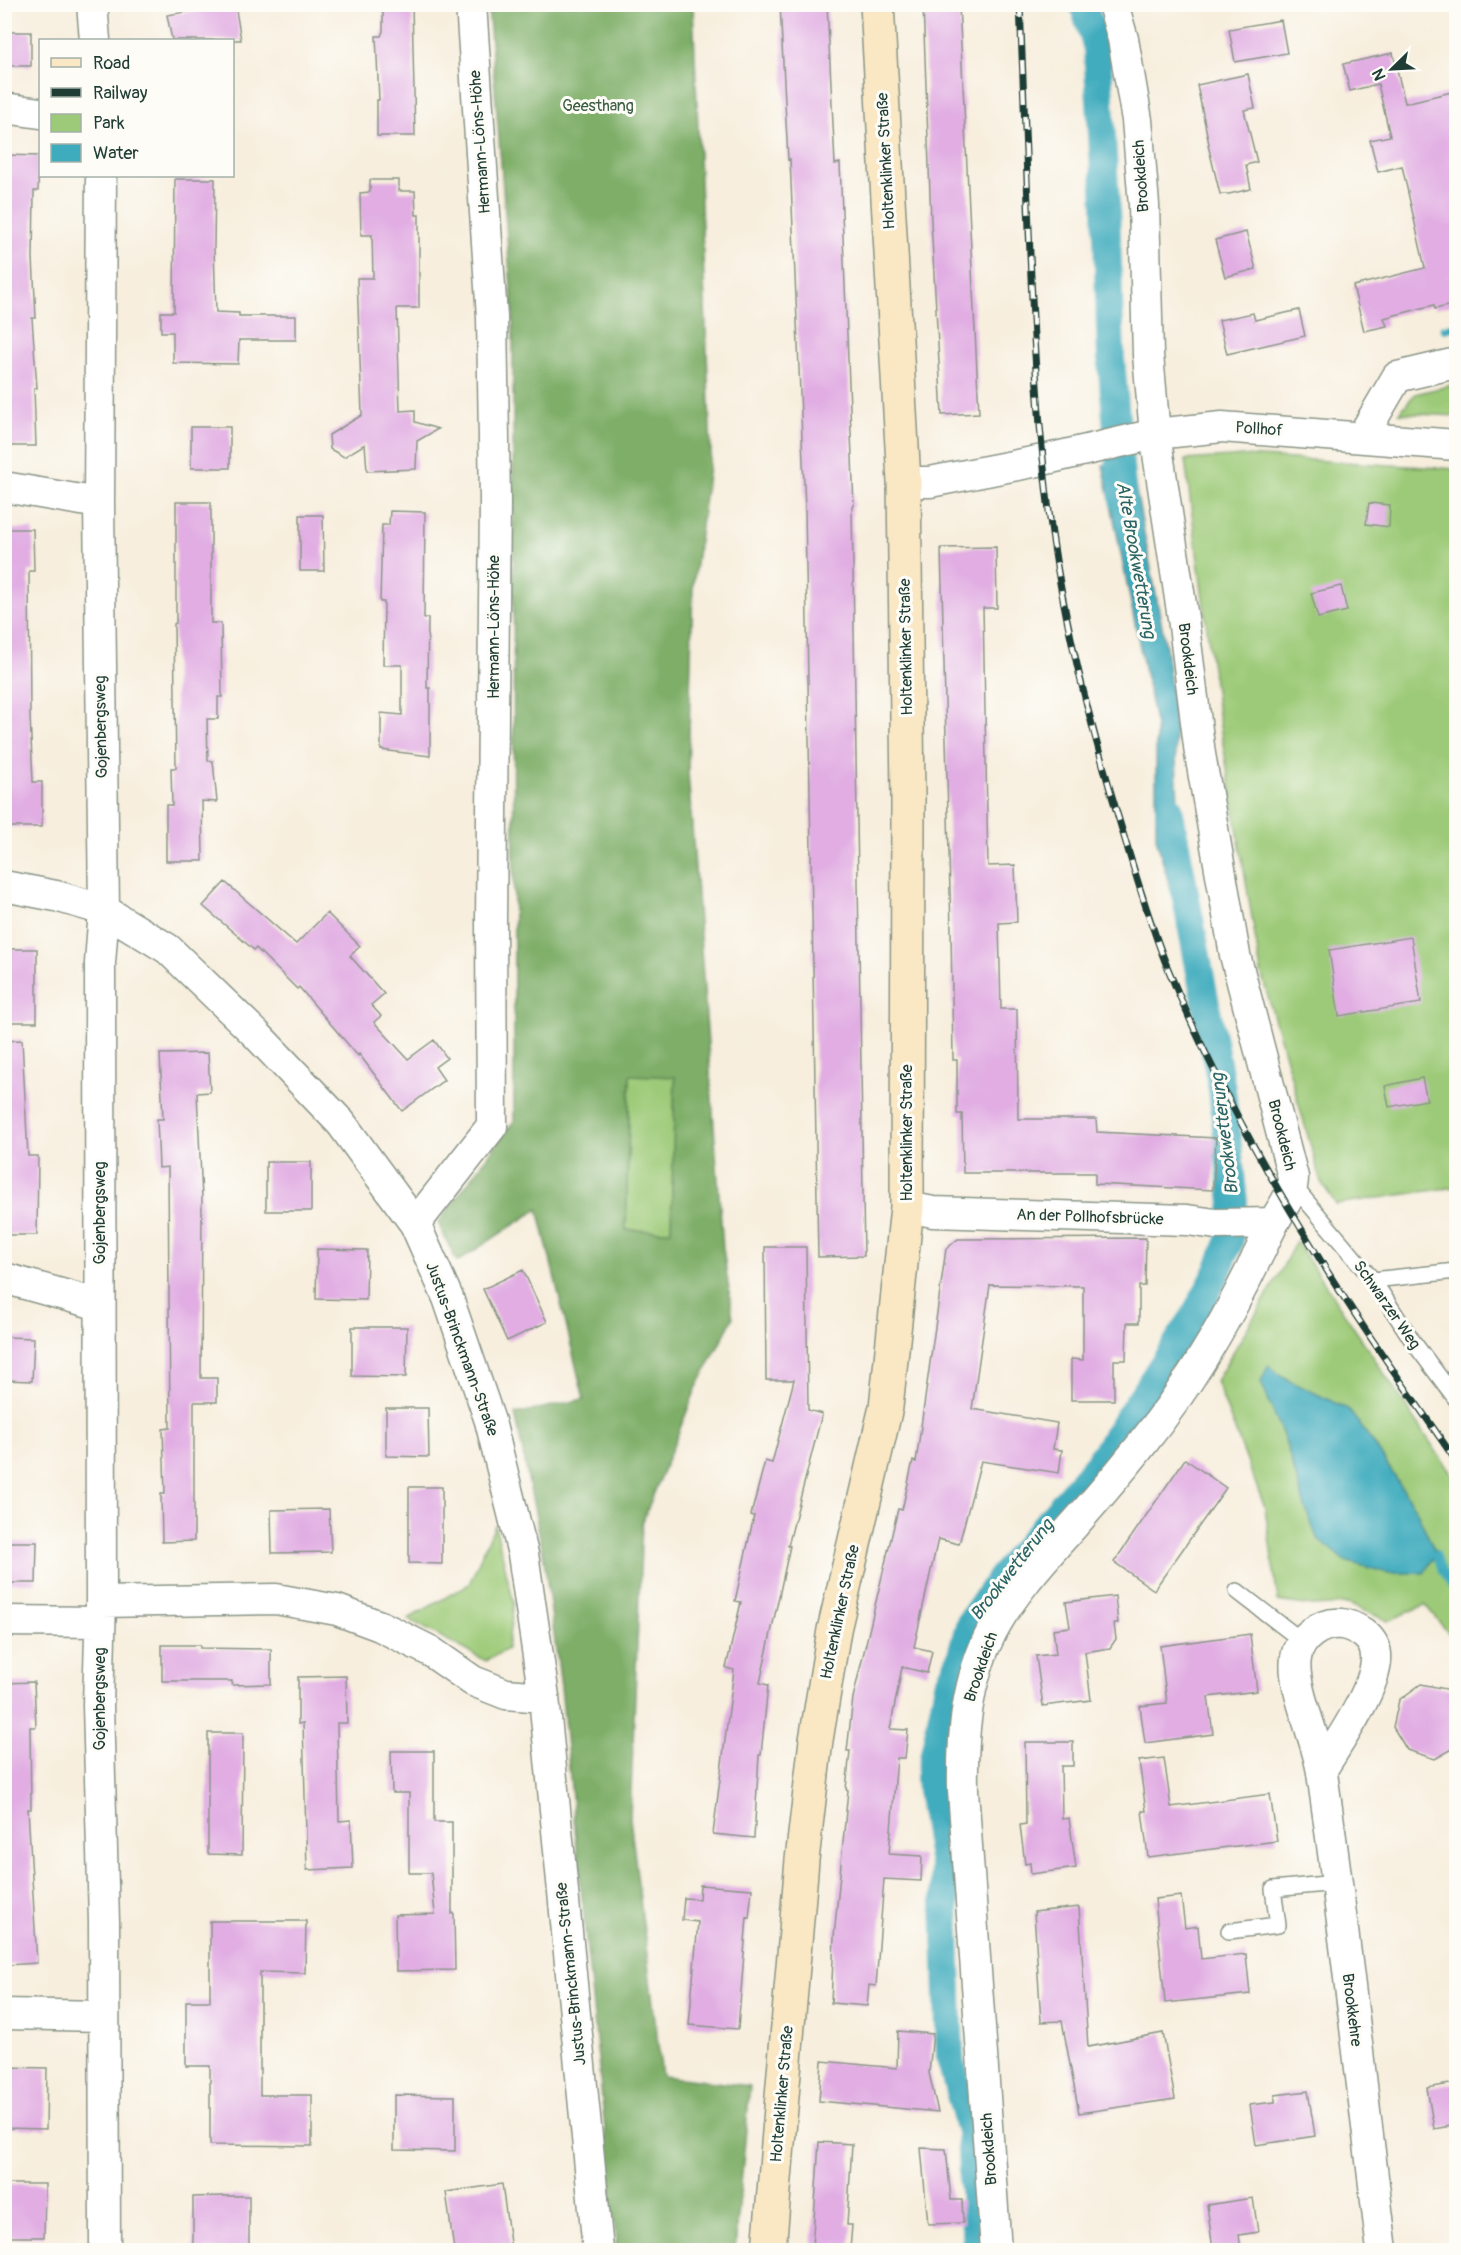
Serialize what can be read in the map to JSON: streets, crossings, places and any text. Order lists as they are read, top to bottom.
{
  "streets": {
    "main road": ["Holtenklinker Straße"],
    "street": [
      "Hermann-Löns-Höhe",
      "Brookdeich",
      "Pollhof",
      "Gojenbergsweg",
      "An der Pollhofsbrücke",
      "Justus-Brinckmann-Straße",
      "Brookkehre"
    ],
    "lane": ["Schwarzer Weg"]
  },
  "crossings": [
    ["Hermann-Löns-Höhe", "Justus-Brinckmann-Straße"],
    ["Holtenklinker Straße", "Pollhof"],
    ["Holtenklinker Straße", "An der Pollhofsbrücke"],
    ["Brookdeich", "Pollhof"],
    ["Brookdeich", "An der Pollhofsbrücke"],
    ["Brookdeich", "Schwarzer Weg"],
    ["Gojenbergsweg", "Justus-Brinckmann-Straße"]
  ],
  "water": ["Alte Brookwetterung", "Brookwetterung"],
  "parks": ["Geesthang"],
  "legend": [
    "Road",
    "Railway",
    "Park",
    "Water"
  ],
  "north": "bottom left"
}
